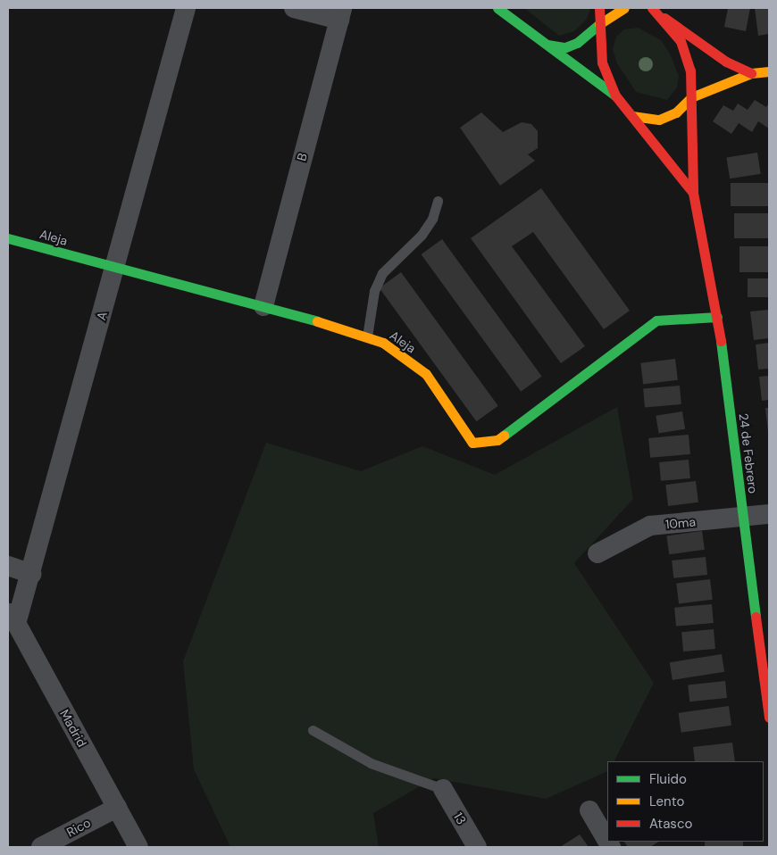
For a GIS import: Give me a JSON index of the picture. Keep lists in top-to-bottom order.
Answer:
{
  "streets": {
    "street": [
      "B",
      "Aleja",
      "A",
      "24 de Febrero",
      "10ma",
      "Madrid",
      "13",
      "Rico"
    ]
  },
  "crossings": [
    ["B", "Aleja"],
    ["Aleja", "A"],
    ["Aleja", "24 de Febrero"],
    ["A", "Madrid"],
    ["24 de Febrero", "10ma"],
    ["Madrid", "Rico"]
  ],
  "legend": ["Fluido", "Lento", "Atasco"]
}
